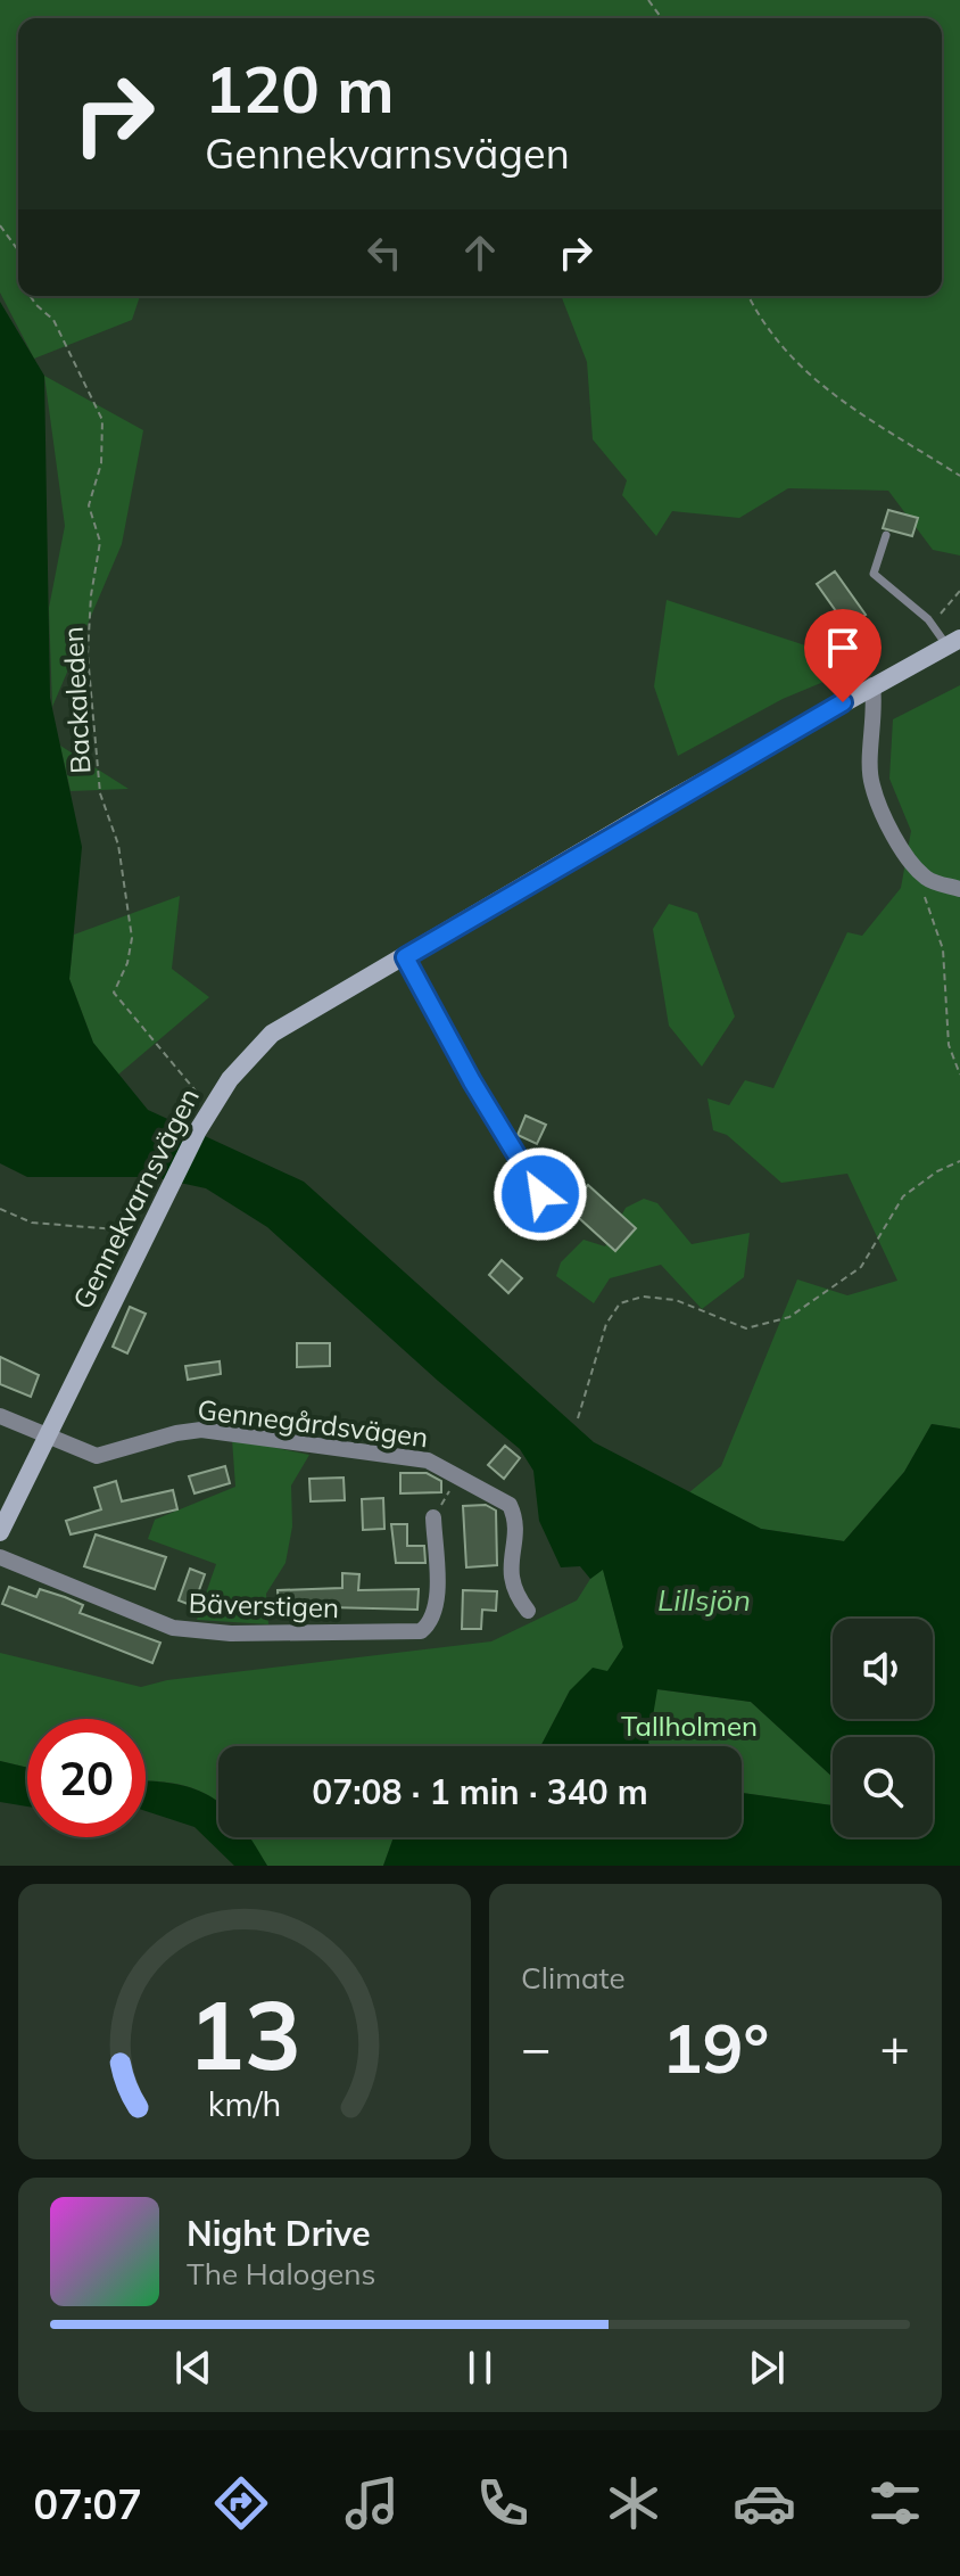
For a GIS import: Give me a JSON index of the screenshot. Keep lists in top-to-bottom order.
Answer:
{
  "streets": {
    "street": ["Gennekvarnsvägen", "Gennegårdsvägen", "Bäverstigen"],
    "path": ["Backaleden"]
  },
  "crossings": [
    ["Backaleden", "Gennekvarnsvägen"],
    ["Gennekvarnsvägen", "Gennegårdsvägen"]
  ],
  "water": ["Lillsjön"],
  "parks": ["Tallholmen"],
  "page": {
    "turn": ["120 m", "Gennekvarnsvägen"],
    "limit": "20",
    "trip": "07:08 · 1 min · 340 m",
    "tile": "Climate",
    "heat": ["−", "19°", "+"],
    "song": ["Night Drive", "The Halogens"],
    "tabs": "07:07",
    "gauge": ["13", "km/h"]
  }
}
